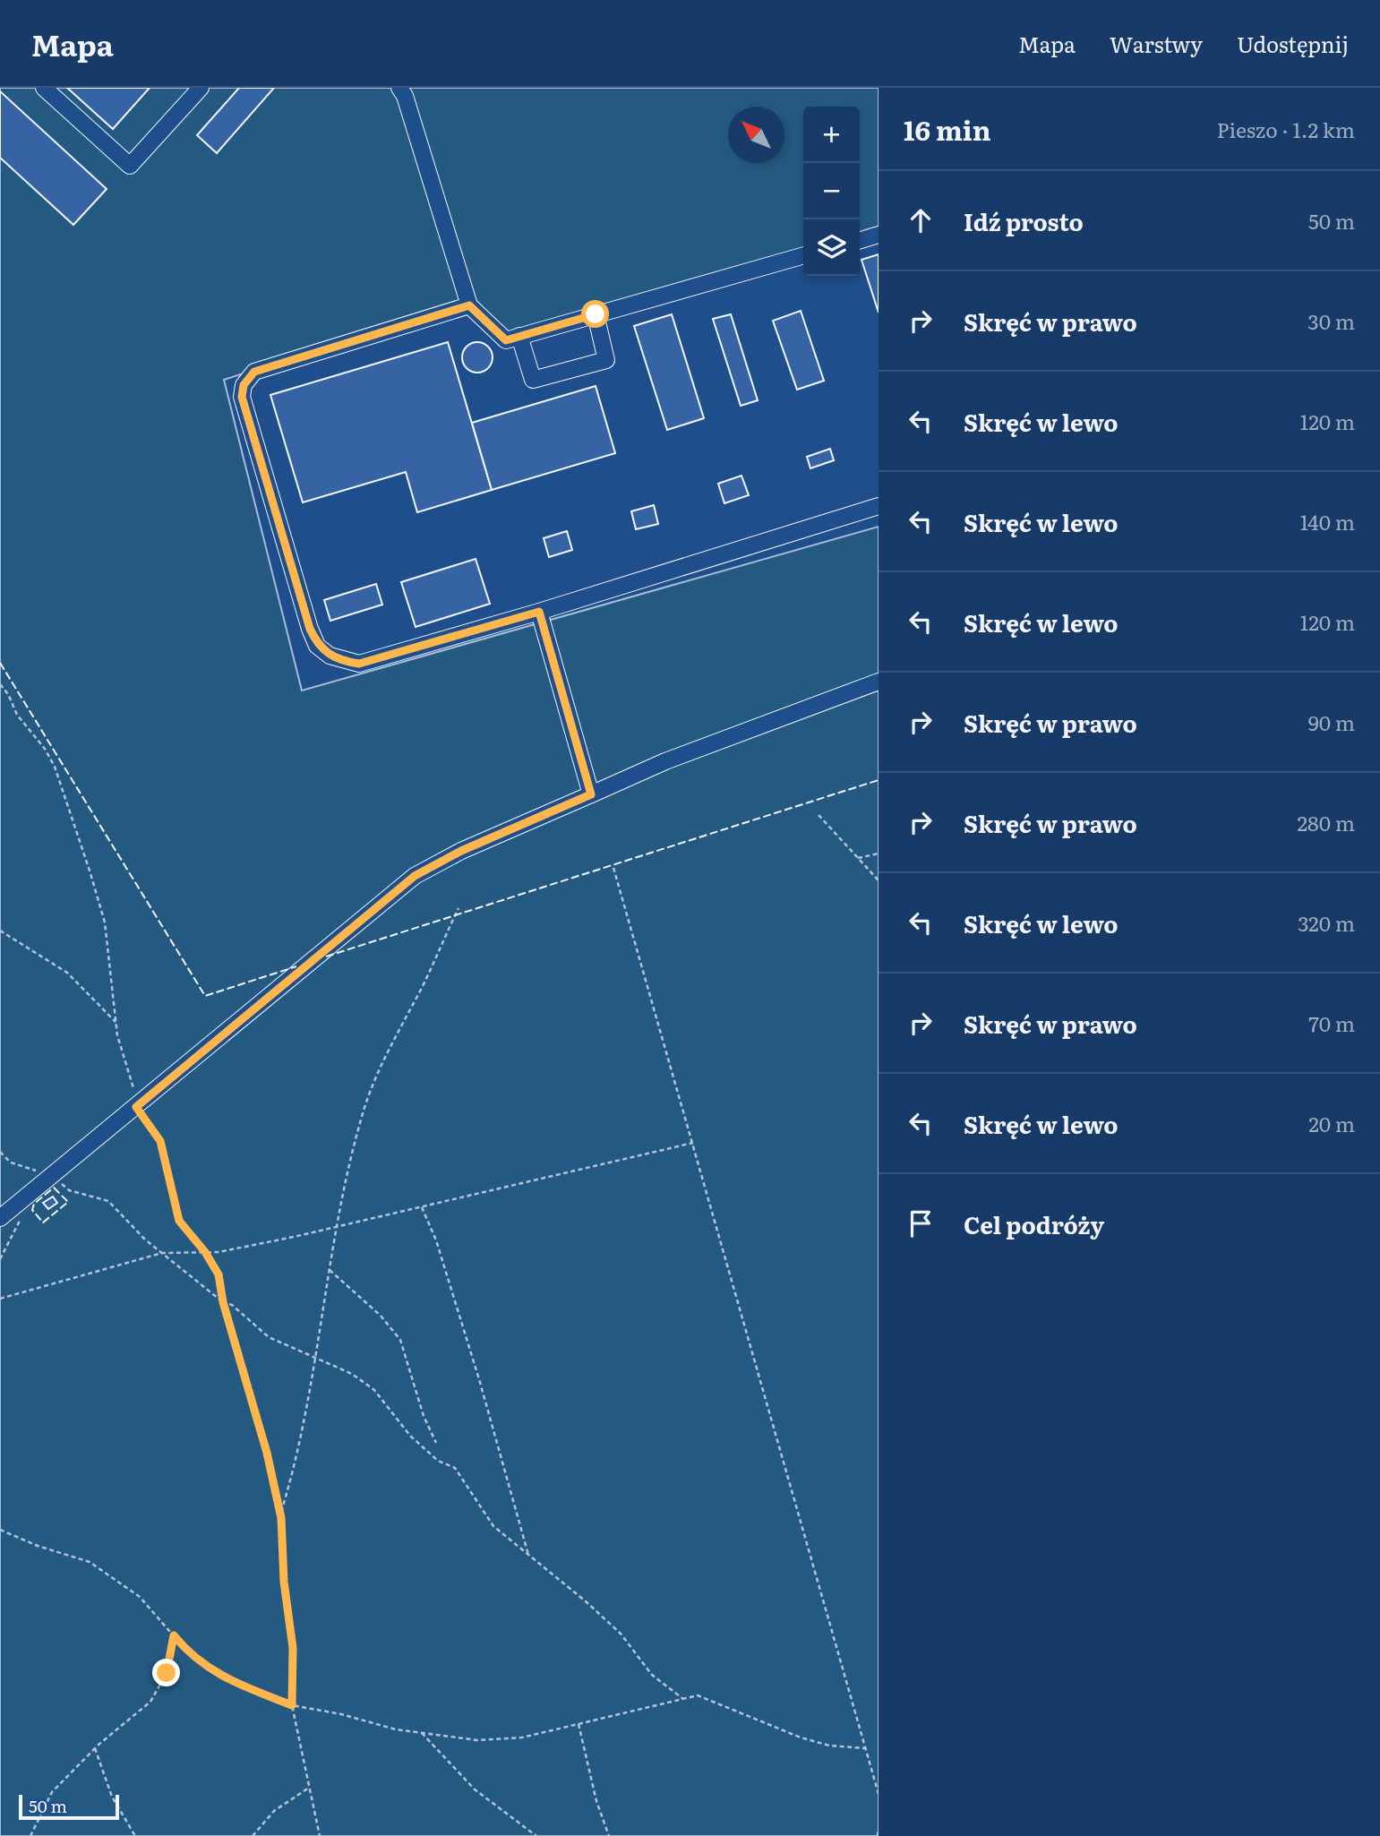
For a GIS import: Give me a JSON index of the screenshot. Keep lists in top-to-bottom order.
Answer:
{
  "scale_bar": "50 m",
  "north": "top left",
  "page": {
    "header": "Mapa",
    "nav": ["Mapa", "Warstwy", "Udostępnij"],
    "heading": ["16 min", "Pieszo · 1.2 km"],
    "map_buttons": ["+", "−"],
    "list": [
      ["Idź prosto", "50 m"],
      ["Skręć w prawo", "30 m"],
      ["Skręć w lewo", "120 m"],
      ["Skręć w lewo", "140 m"],
      ["Skręć w lewo", "120 m"],
      ["Skręć w prawo", "90 m"],
      ["Skręć w prawo", "280 m"],
      ["Skręć w lewo", "320 m"],
      ["Skręć w prawo", "70 m"],
      ["Skręć w lewo", "20 m"],
      "Cel podróży"
    ],
    "scale": "50 m"
  }
}
